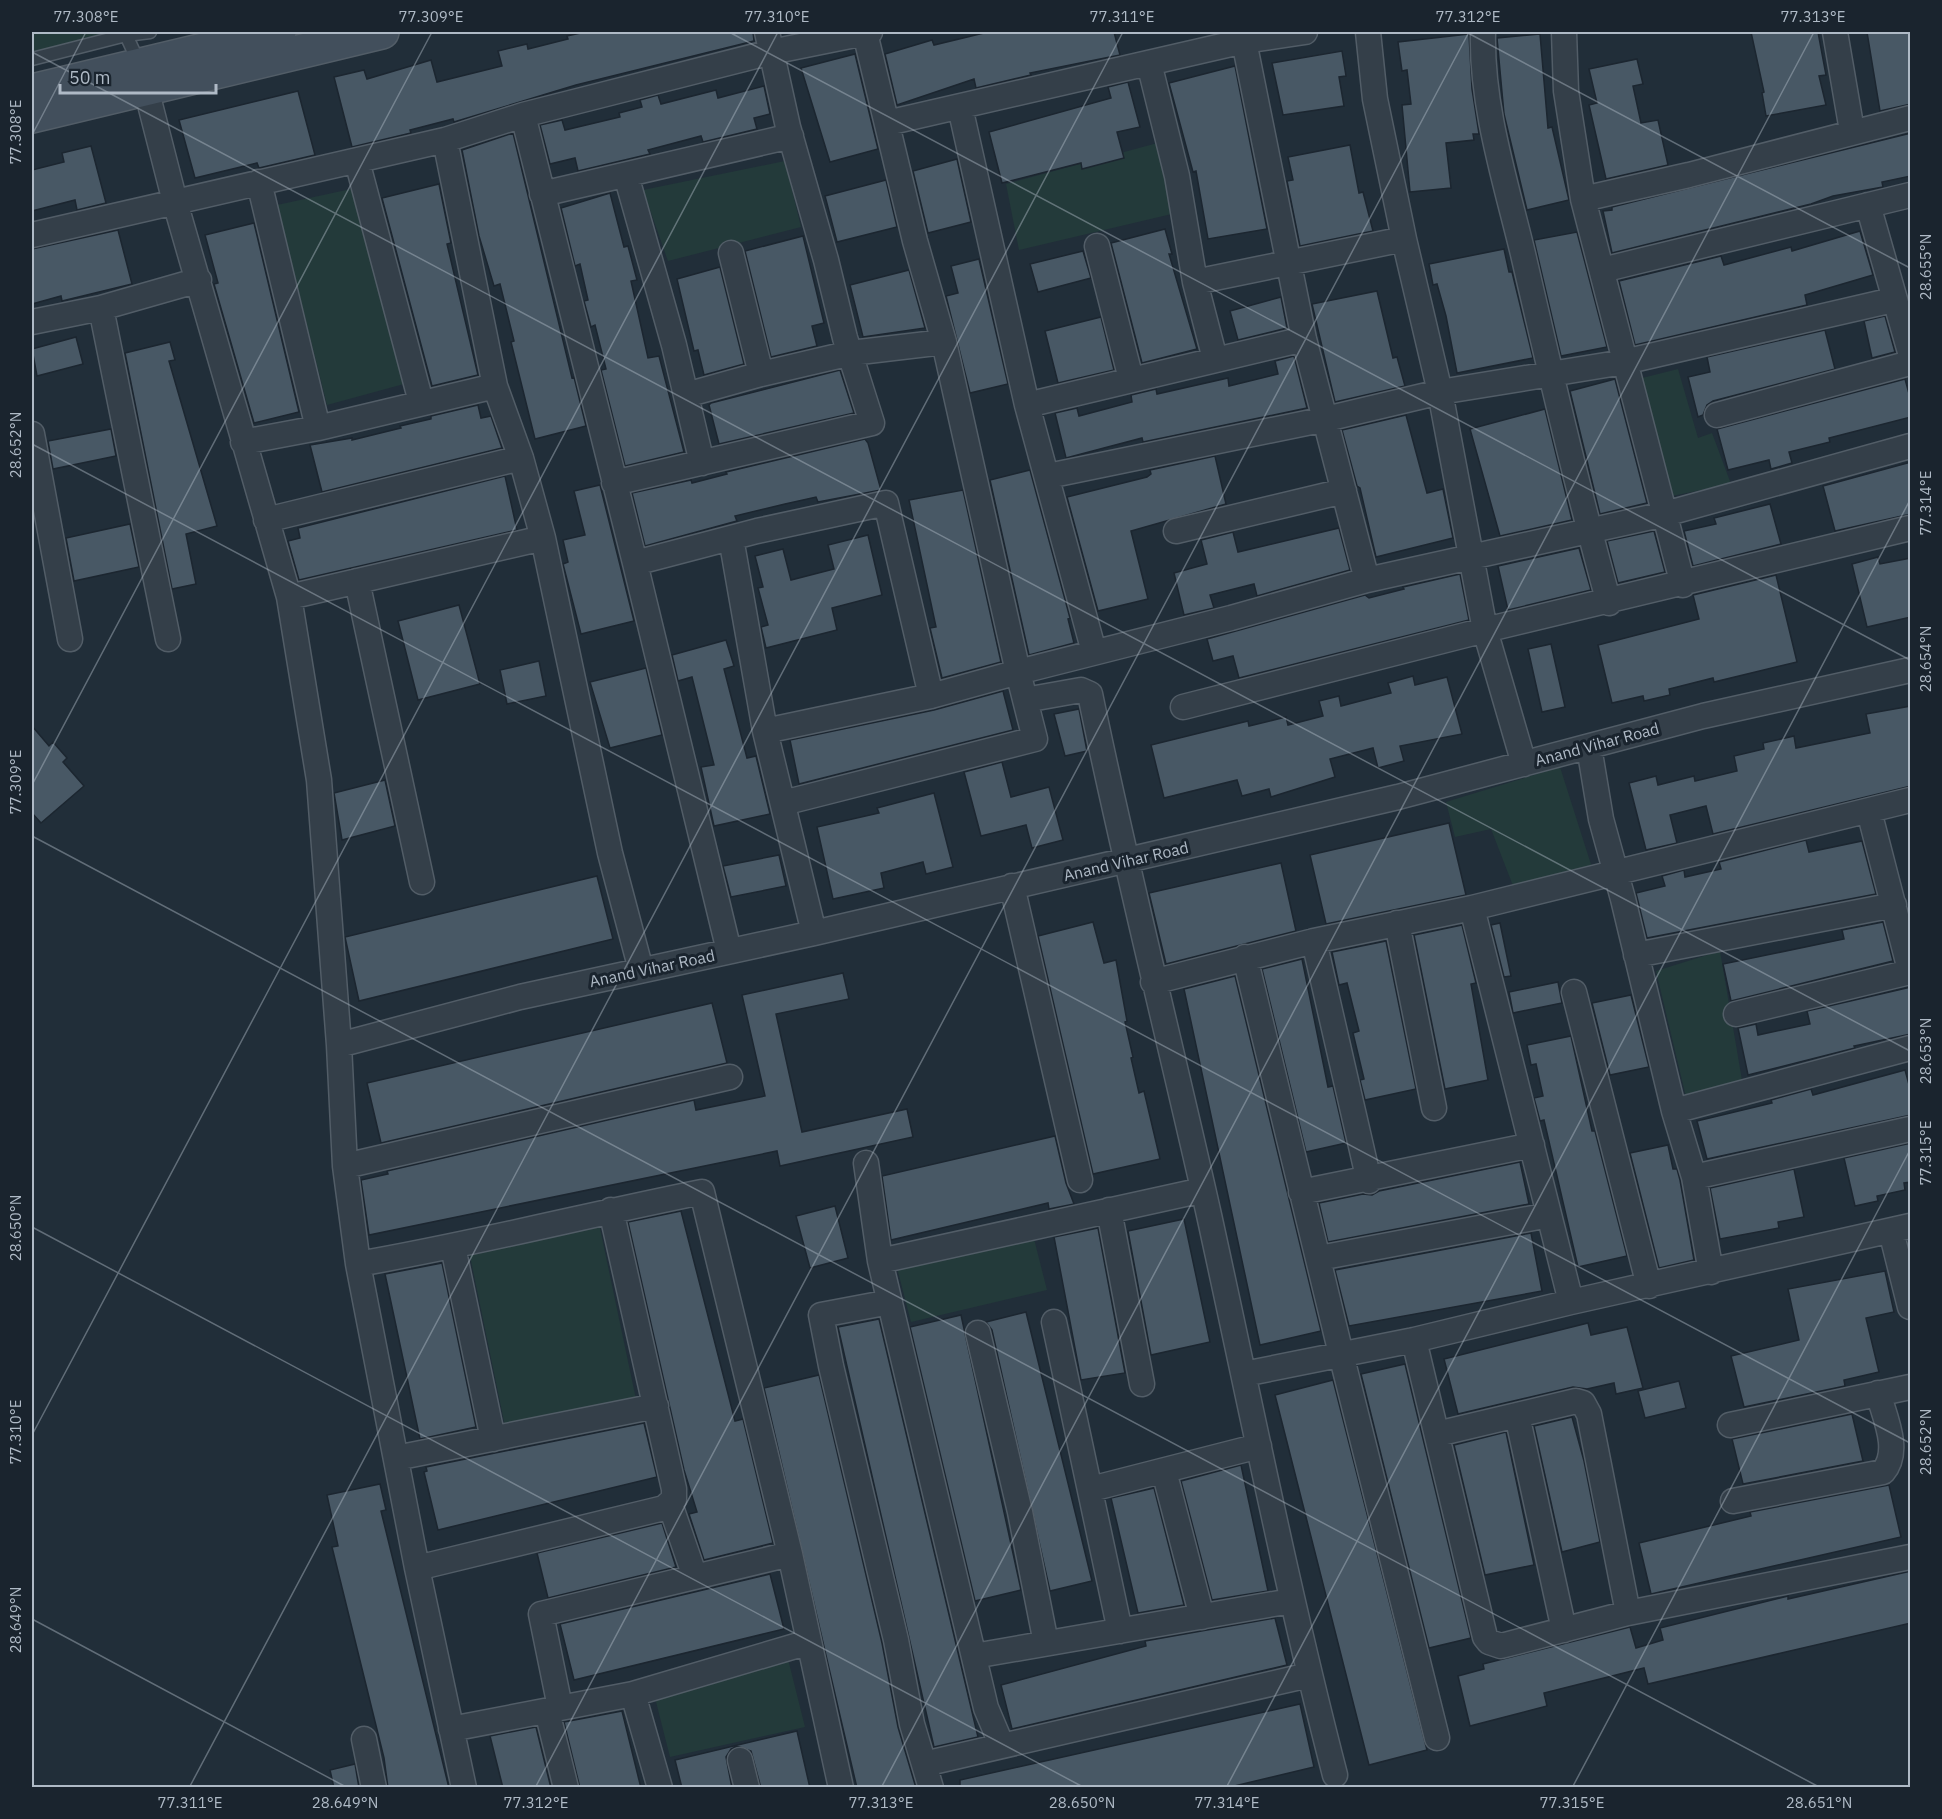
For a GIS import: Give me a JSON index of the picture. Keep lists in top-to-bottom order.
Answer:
{
  "streets": {
    "street": ["Anand Vihar Road"]
  },
  "scale_bar": "50 m",
  "coordinates": [
    "77.308°E",
    "77.309°E",
    "77.310°E",
    "77.311°E",
    "77.312°E",
    "77.313°E",
    "28.655°N",
    "28.652°N",
    "77.314°E",
    "28.654°N",
    "28.653°N",
    "77.315°E",
    "28.650°N",
    "28.649°N",
    "28.651°N"
  ]
}
